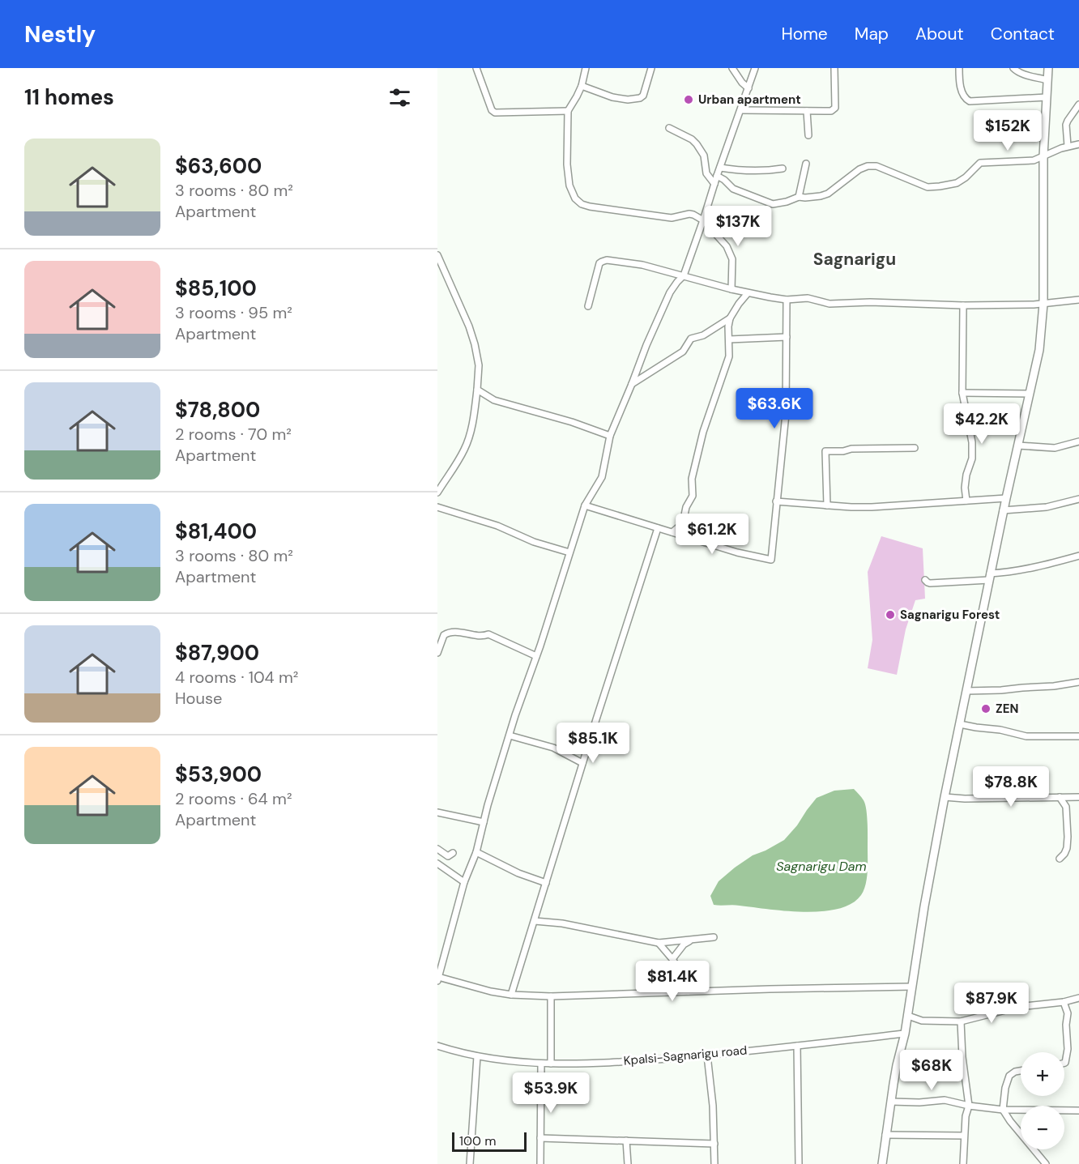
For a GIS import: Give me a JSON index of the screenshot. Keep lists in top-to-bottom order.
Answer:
{
  "streets": {
    "street": ["Kpalsi-Sagnarigu road"]
  },
  "districts": ["Sagnarigu"],
  "water": ["Sagnarigu Dam"],
  "places": ["Urban apartment", "Sagnarigu Forest", "ZEN"],
  "scale_bar": "100 m",
  "page": {
    "header": "Nestly",
    "nav": [
      "Home",
      "Map",
      "About",
      "Contact"
    ],
    "heading": "11 homes",
    "price": [
      "$152K",
      "$137K",
      "$63.6K",
      "$42.2K",
      "$61.2K",
      "$85.1K",
      "$78.8K",
      "$81.4K",
      "$87.9K",
      "$68K",
      "$53.9K"
    ],
    "list": [
      {
        "name": "$63,600",
        "note": "3 rooms · 80 m² · Apartment"
      },
      {
        "name": "$85,100",
        "note": "3 rooms · 95 m² · Apartment"
      },
      {
        "name": "$78,800",
        "note": "2 rooms · 70 m² · Apartment"
      },
      {
        "name": "$81,400",
        "note": "3 rooms · 80 m² · Apartment"
      },
      {
        "name": "$87,900",
        "note": "4 rooms · 104 m² · House"
      },
      {
        "name": "$53,900",
        "note": "2 rooms · 64 m² · Apartment"
      }
    ],
    "map_buttons": ["+", "−"],
    "scale": "100 m"
  }
}
